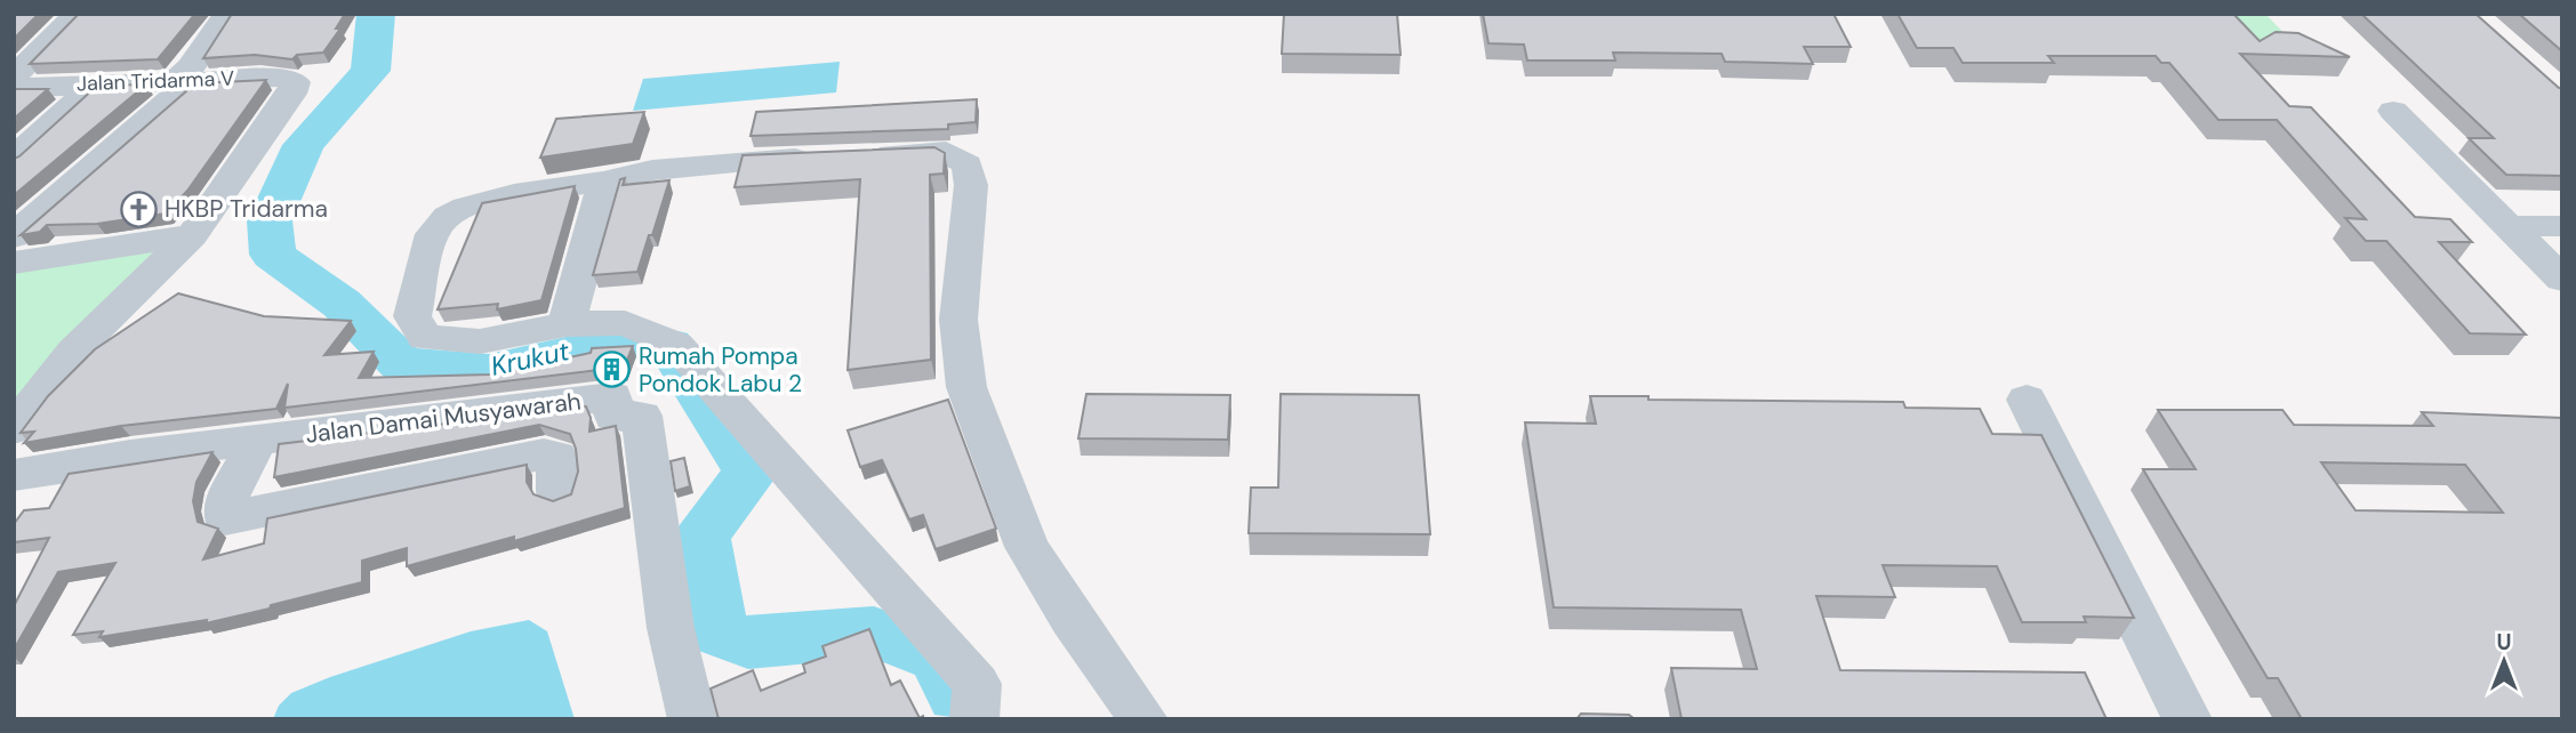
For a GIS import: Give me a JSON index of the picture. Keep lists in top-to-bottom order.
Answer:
{
  "streets": {
    "street": ["Jalan Tridarma V", "Jalan Damai Musyawarah"]
  },
  "water": ["Krukut"],
  "places": {
    "church": ["HKBP Tridarma"],
    "building": ["Rumah Pompa Pondok Labu 2"]
  },
  "north": "top"
}
